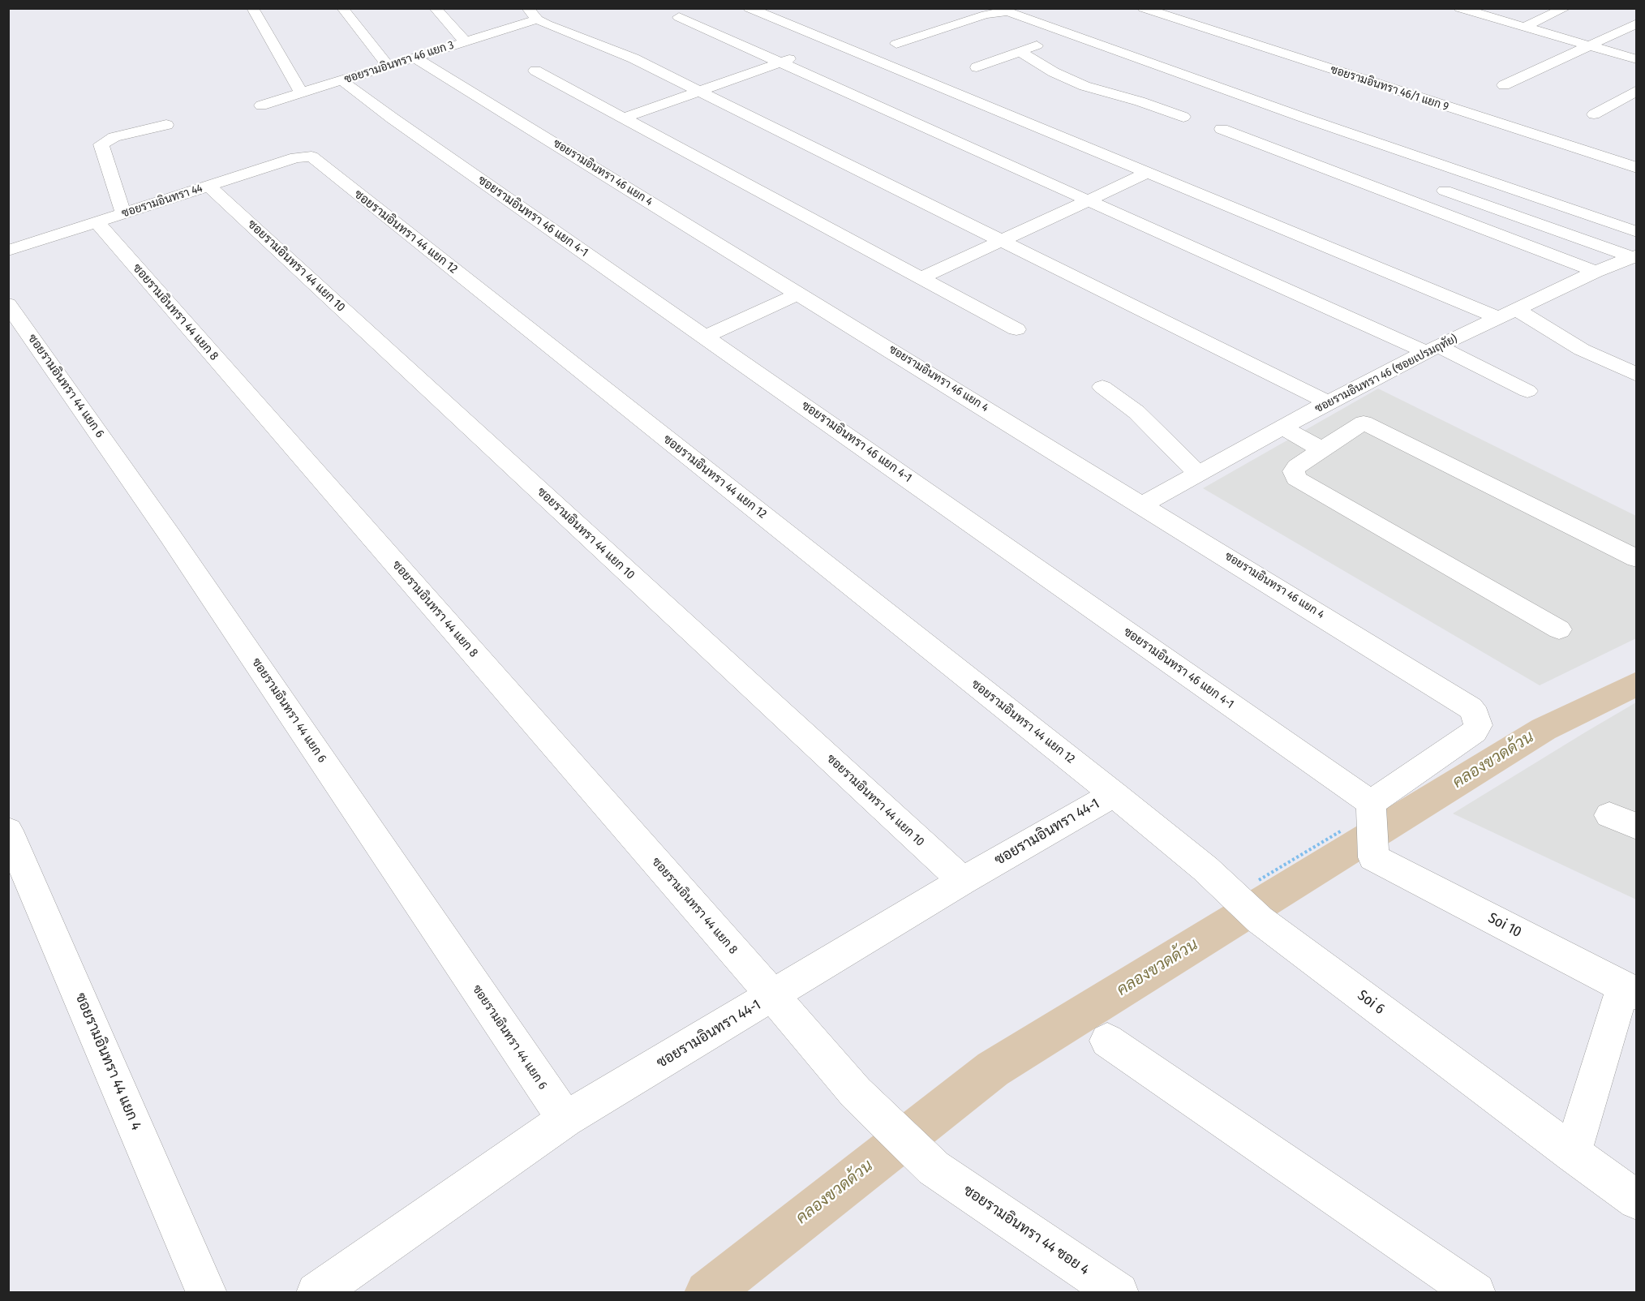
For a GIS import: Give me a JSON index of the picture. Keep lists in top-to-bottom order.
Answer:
{
  "streets": {
    "street": [
      "ซอยรามอินทรา 46 แยก 3",
      "ซอยรามอินทรา 46/1 แยก 9",
      "ซอยรามอินทรา 46 แยก 4",
      "ซอยรามอินทรา 44",
      "ซอยรามอินทรา 46 แยก 4-1",
      "ซอยรามอินทรา 44 แยก 12",
      "ซอยรามอินทรา 44 แยก 10",
      "ซอยรามอินทรา 44 แยก 8",
      "ซอยรามอินทรา 46 (ซอยเปรมฤทัย)",
      "ซอยรามอินทรา 44 แยก 6",
      "ซอยรามอินทรา 44-1",
      "Soi 10",
      "Soi 6",
      "ซอยรามอินทรา 44 แยก 4",
      "ซอยรามอินทรา 44 ซอย 4"
    ]
  },
  "crossings": [
    ["ซอยรามอินทรา 46 แยก 3", "ซอยรามอินทรา 46 แยก 4"],
    ["ซอยรามอินทรา 46 แยก 3", "ซอยรามอินทรา 46 แยก 4-1"],
    ["ซอยรามอินทรา 46 แยก 4", "ซอยรามอินทรา 46 แยก 4-1"],
    ["ซอยรามอินทรา 46 แยก 4", "ซอยรามอินทรา 46 (ซอยเปรมฤทัย)"],
    ["ซอยรามอินทรา 46 แยก 4", "Soi 10"],
    ["ซอยรามอินทรา 44", "ซอยรามอินทรา 44 แยก 12"],
    ["ซอยรามอินทรา 44", "ซอยรามอินทรา 44 แยก 10"],
    ["ซอยรามอินทรา 44", "ซอยรามอินทรา 44 แยก 8"],
    ["ซอยรามอินทรา 46 แยก 4-1", "Soi 10"],
    ["ซอยรามอินทรา 44 แยก 12", "ซอยรามอินทรา 44-1"],
    ["ซอยรามอินทรา 44 แยก 12", "Soi 6"],
    ["ซอยรามอินทรา 44 แยก 10", "ซอยรามอินทรา 44-1"],
    ["ซอยรามอินทรา 44 แยก 8", "ซอยรามอินทรา 44-1"],
    ["ซอยรามอินทรา 44 แยก 8", "ซอยรามอินทรา 44 ซอย 4"],
    ["ซอยรามอินทรา 44 แยก 6", "ซอยรามอินทรา 44-1"],
    ["ซอยรามอินทรา 44-1", "Soi 6"]
  ],
  "water": ["คลองขวดด้วน"]
}
